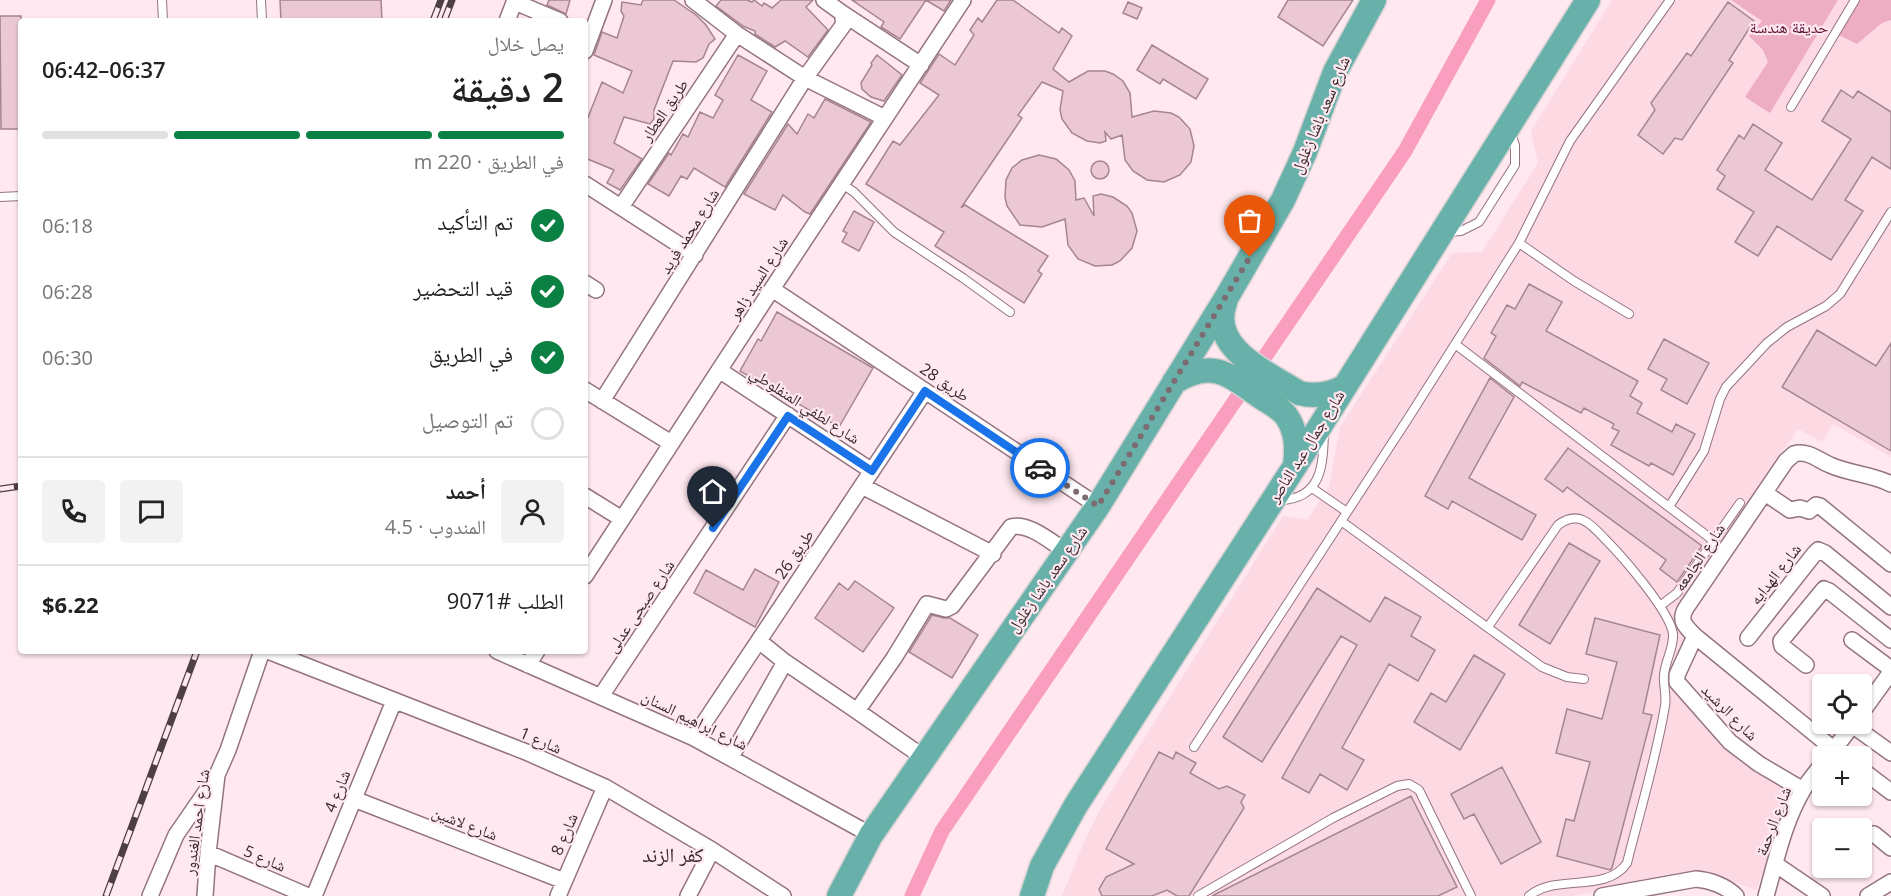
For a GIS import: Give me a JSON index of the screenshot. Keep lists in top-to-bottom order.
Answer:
{
  "streets": {
    "highway": ["شارع سعد باشا زغلول", "شارع جمال عبد الناصر"],
    "street": [
      "طريق العطار",
      "شارع محمد فريد",
      "شارع السيد زاهر",
      "طريق 28",
      "شارع لطفي المنفلوطي",
      "طريق 26",
      "شارع الجامعه",
      "شارع الهدايه",
      "شارع صبحى عدلى",
      "شارع الرشيد",
      "شارع ابراهيم السنان",
      "شارع 1",
      "شارع 4",
      "شارع الرحمة",
      "شارع احمد الغندور",
      "شارع لاشين",
      "شارع 8",
      "شارع 5"
    ]
  },
  "crossings": [
    ["شارع سعد باشا زغلول", "طريق 28"],
    ["شارع سعد باشا زغلول", "شارع ابراهيم السنان"],
    ["شارع السيد زاهر", "طريق 28"],
    ["شارع السيد زاهر", "شارع لطفي المنفلوطي"],
    ["طريق 28", "طريق 26"],
    ["شارع لطفي المنفلوطي", "طريق 26"],
    ["شارع لطفي المنفلوطي", "شارع صبحى عدلى"],
    ["طريق 26", "شارع ابراهيم السنان"],
    ["شارع الجامعه", "شارع الرشيد"],
    ["شارع صبحى عدلى", "شارع ابراهيم السنان"],
    ["شارع الرشيد", "شارع الرحمة"],
    ["شارع 1", "شارع 4"],
    ["شارع 1", "شارع 8"],
    ["شارع 4", "شارع لاشين"],
    ["شارع احمد الغندور", "شارع 5"],
    ["شارع لاشين", "شارع 8"]
  ],
  "districts": ["كفر الزند"],
  "parks": ["حديقة هندسة"],
  "page": {
    "heading": ["2 دقيقة", "يصل خلال", "06:37–06:42"],
    "panel": [
      "أحمد",
      "المندوب · 4.5",
      "الطلب #9071",
      "$6.22"
    ],
    "bar": "في الطريق · 220 m",
    "list": [
      ["تم التأكيد", "06:18"],
      ["قيد التحضير", "06:28"],
      ["في الطريق", "06:30"],
      "تم التوصيل"
    ],
    "map_buttons": ["+", "−"]
  }
}
